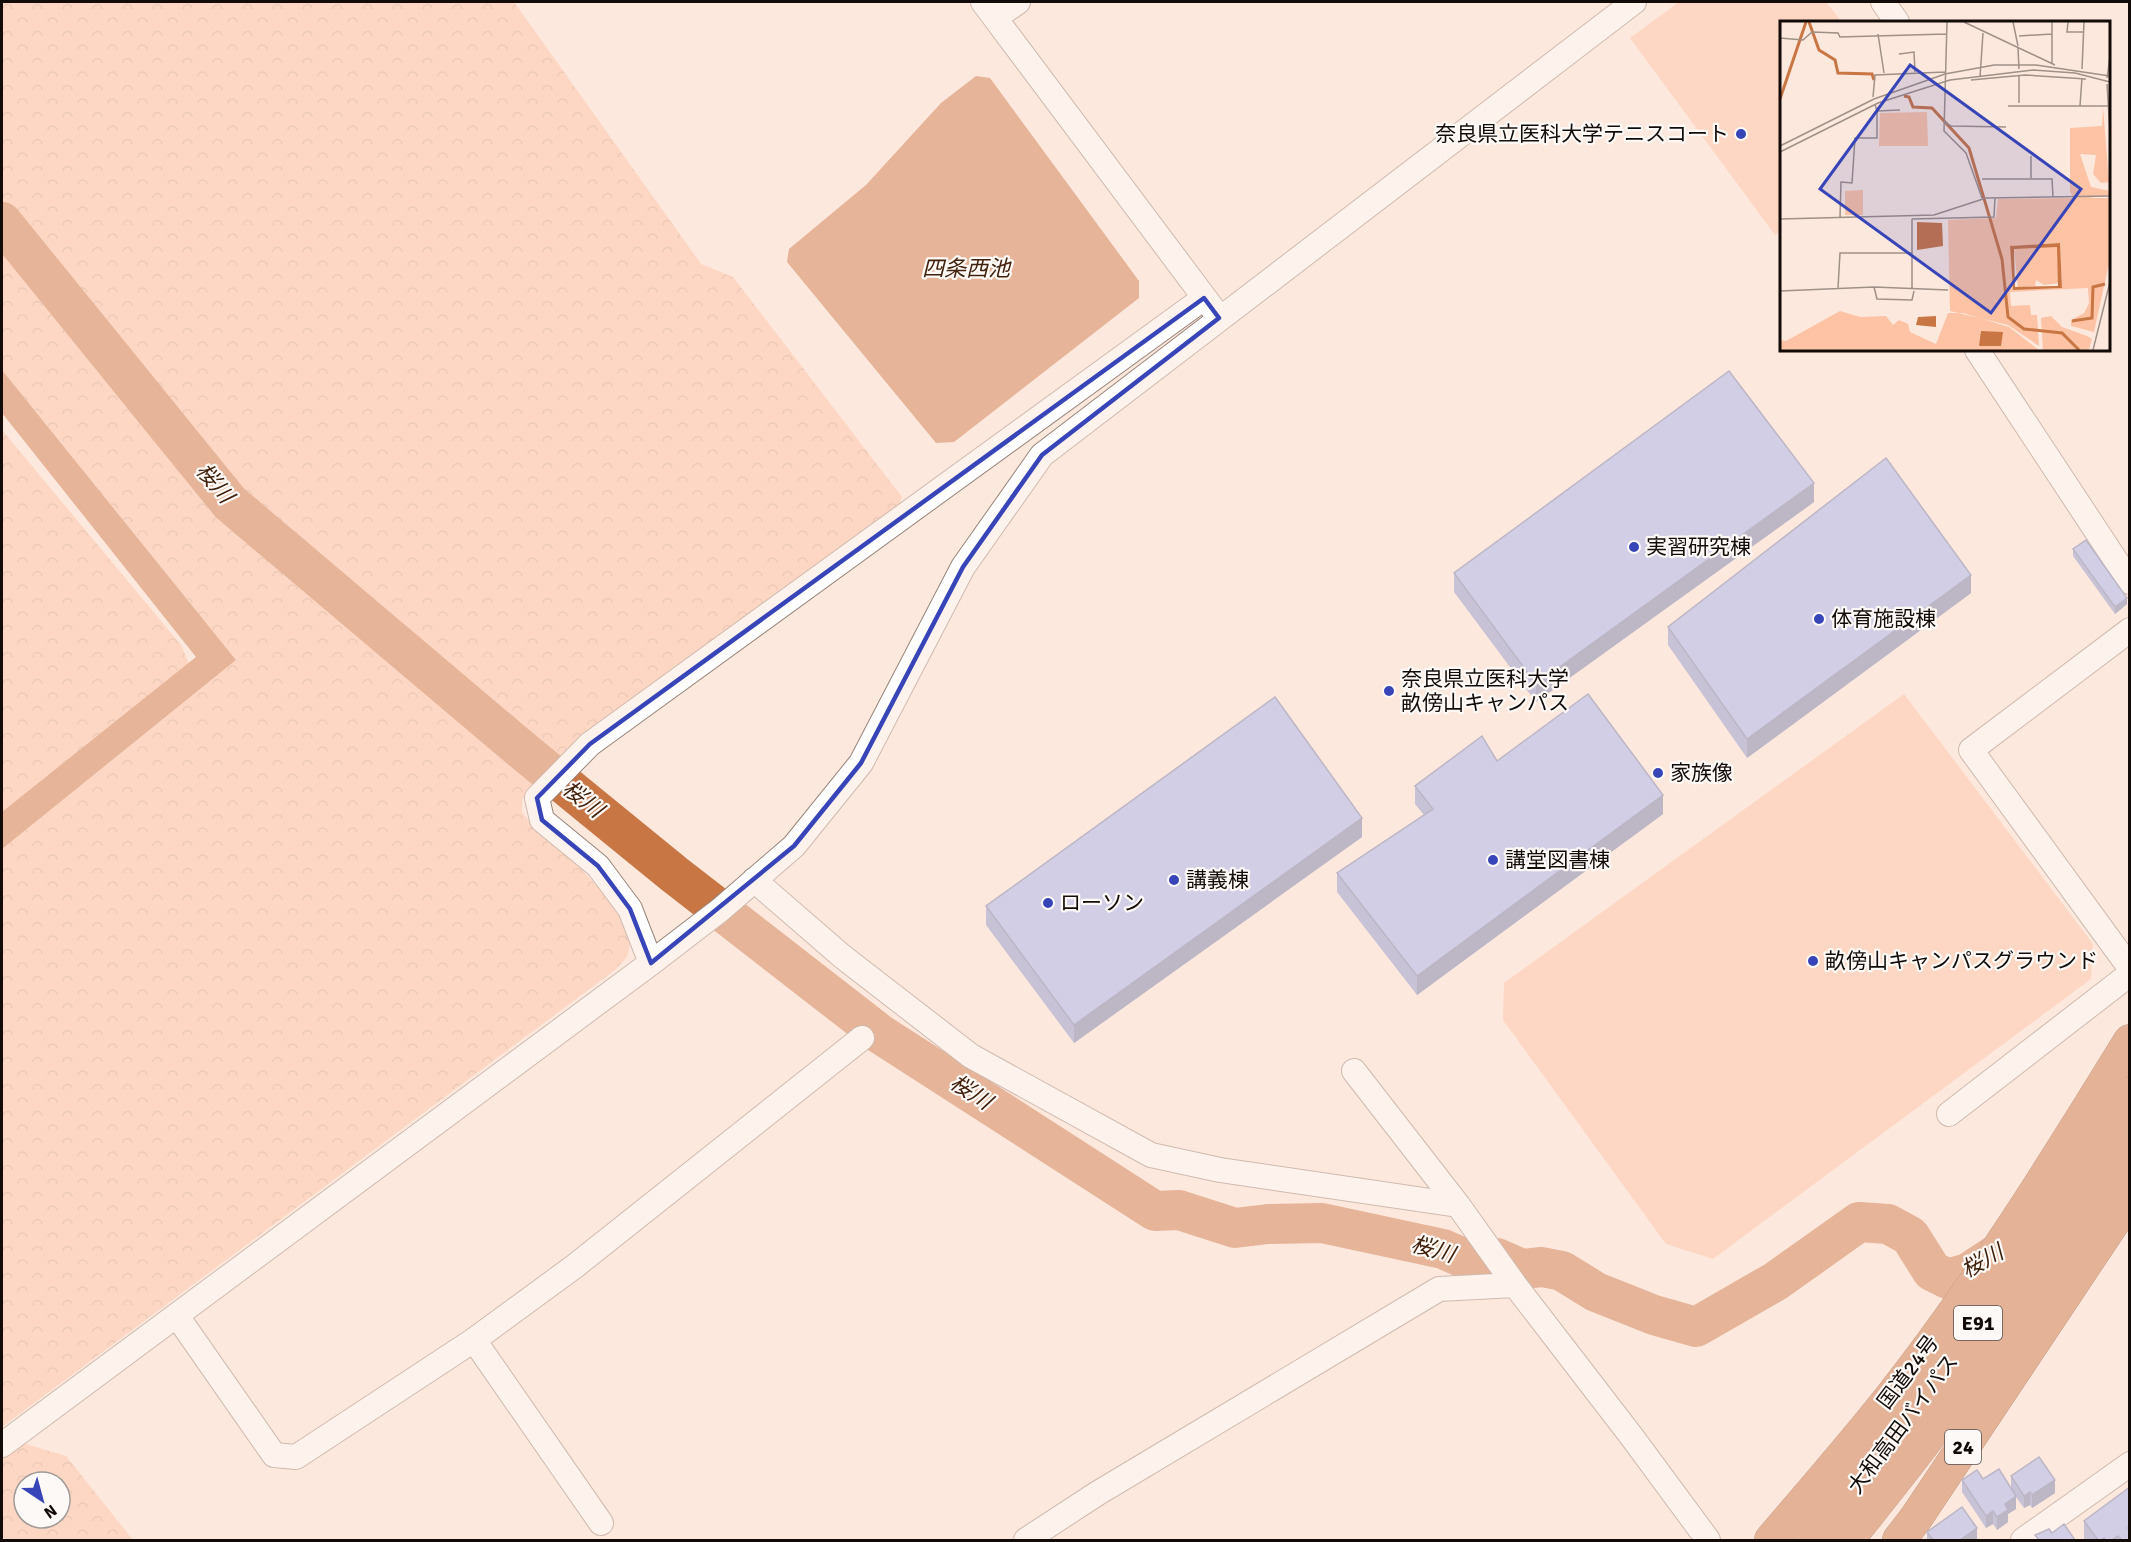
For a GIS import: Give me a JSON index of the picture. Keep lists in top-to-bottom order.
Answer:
{
  "streets": {
    "highway": [
      "E91",
      "国道24号",
      "大和高田バイパス",
      "24"
    ]
  },
  "water": ["四条西池", "桜川"],
  "places": [
    "奈良県立医科大学テニスコート",
    "実習研究棟",
    "体育施設棟",
    "奈良県立医科大学 畝傍山キャンパス",
    "家族像",
    "講堂図書棟",
    "講義棟",
    "ローソン",
    "畝傍山キャンパスグラウンド"
  ],
  "north": "bottom right"
}
